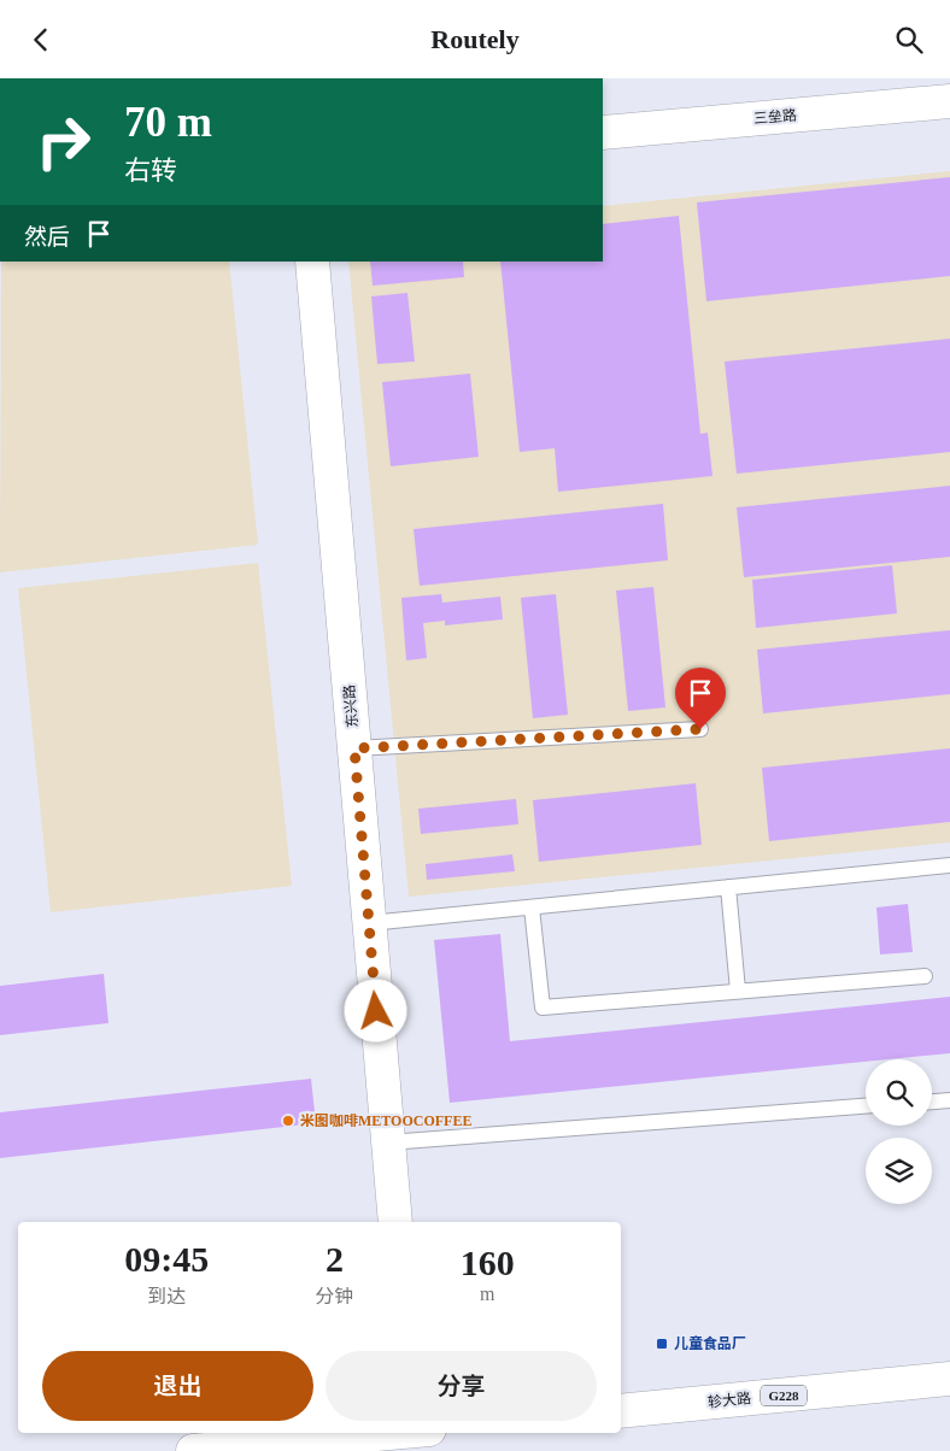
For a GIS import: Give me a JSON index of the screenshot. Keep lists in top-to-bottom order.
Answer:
{
  "streets": {
    "main road": [
      "三垒路",
      "东兴路",
      "G228",
      "轸大路"
    ]
  },
  "places": {
    "other": ["米图咖啡METOOCOFFEE"],
    "transit": ["儿童食品厂"]
  },
  "page": {
    "header": "Routely",
    "turn": ["70 m", "右转"],
    "then": "然后",
    "eta": [
      "09:45",
      "到达",
      "2",
      "分钟",
      "160",
      "m"
    ],
    "buttons": ["退出", "分享"]
  }
}
